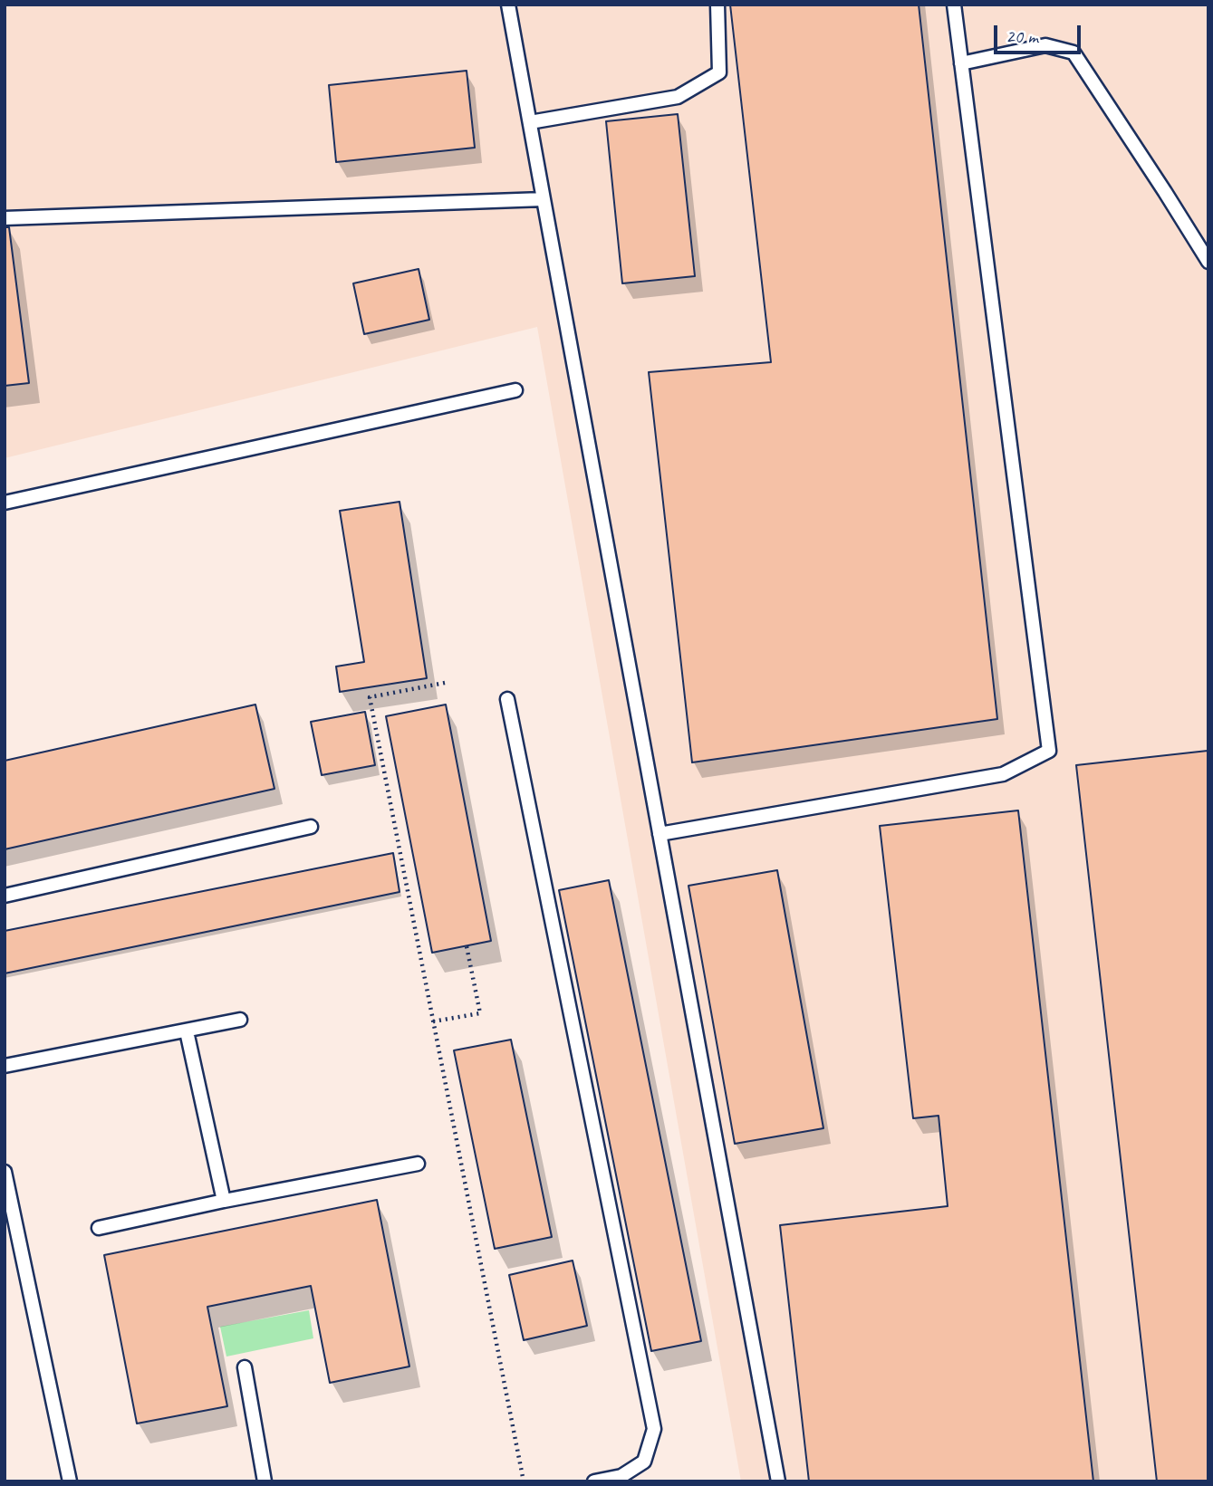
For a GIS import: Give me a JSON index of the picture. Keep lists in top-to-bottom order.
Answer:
{
  "scale_bar": "20 m"
}
